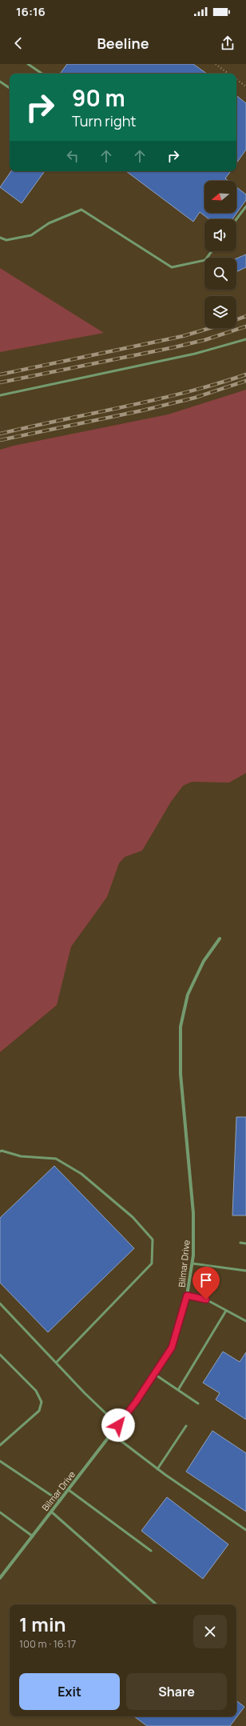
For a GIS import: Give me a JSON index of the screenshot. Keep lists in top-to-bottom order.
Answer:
{
  "streets": {
    "street": ["Bilmar Drive"]
  },
  "north": "left",
  "page": {
    "status": "16:16",
    "header": "Beeline",
    "turn": ["90 m", "Turn right"],
    "heading": ["1 min", "100 m · 16:17"],
    "buttons": ["Exit", "Share"]
  }
}
